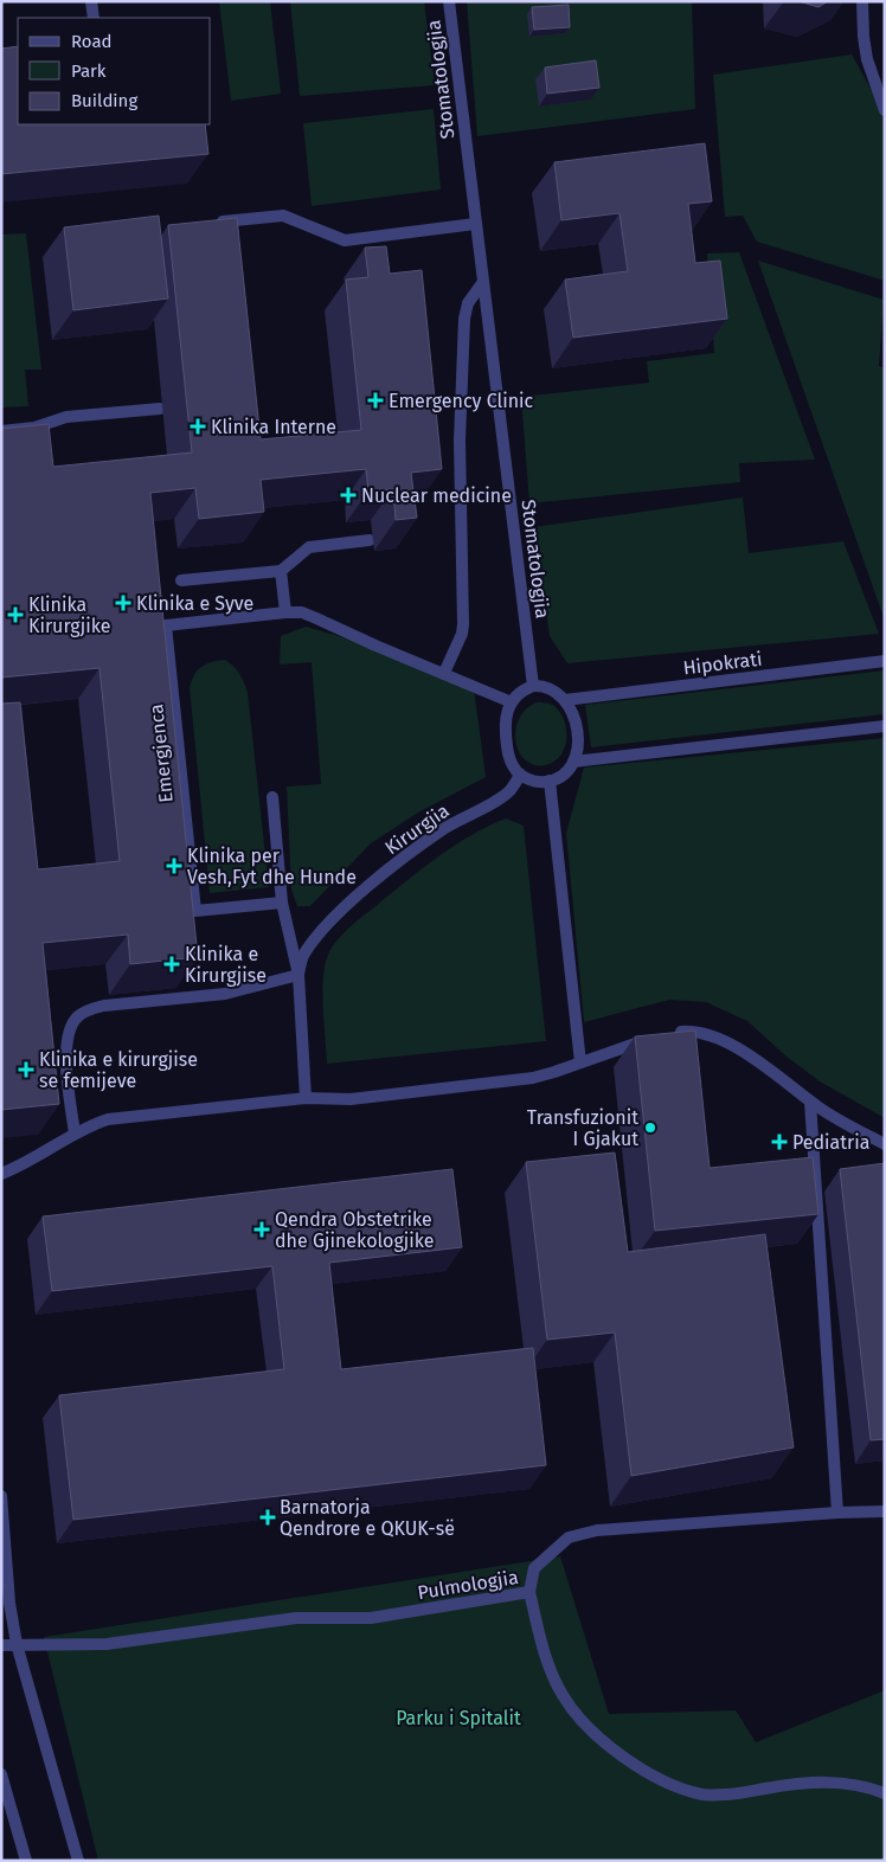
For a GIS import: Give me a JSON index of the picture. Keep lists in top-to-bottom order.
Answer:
{
  "streets": {
    "street": [
      "Stomatologjia",
      "Hipokrati",
      "Emergjenca",
      "Kirurgjia",
      "Pulmologjia"
    ]
  },
  "crossings": [
    ["Stomatologjia", "Hipokrati"],
    ["Stomatologjia", "Emergjenca"],
    ["Stomatologjia", "Kirurgjia"],
    ["Hipokrati", "Emergjenca"],
    ["Hipokrati", "Kirurgjia"],
    ["Emergjenca", "Kirurgjia"]
  ],
  "parks": ["Parku i Spitalit"],
  "places": {
    "health": [
      "Emergency Clinic",
      "Klinika Interne",
      "Nuclear medicine",
      "Klinika e Syve",
      "Klinika Kirurgjike",
      "Klinika per Vesh,Fyt dhe Hunde",
      "Klinika e Kirurgjise",
      "Klinika e kirurgjise se femijeve",
      "Pediatria",
      "Qendra Obstetrike dhe Gjinekologjike",
      "Barnatorja Qendrore e QKUK-së"
    ],
    "other": ["Transfuzionit I Gjakut"]
  },
  "legend": ["Road", "Park", "Building"]
}
